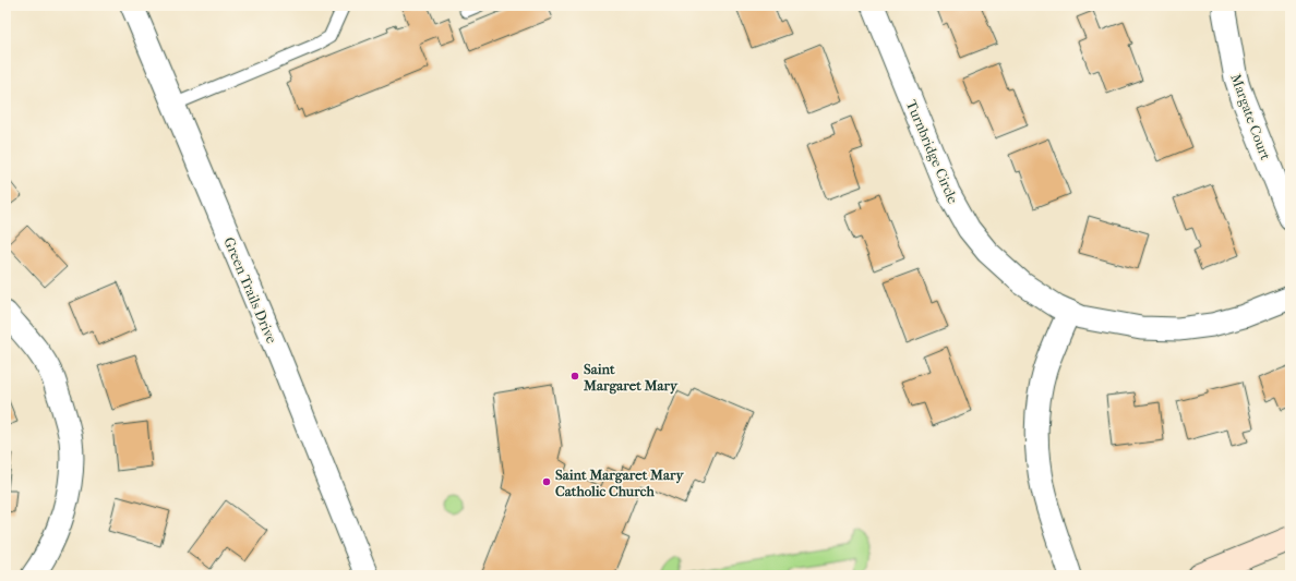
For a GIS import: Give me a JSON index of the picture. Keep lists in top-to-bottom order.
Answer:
{
  "streets": {
    "street": ["Margate Court", "Turnbridge Circle", "Green Trails Drive"]
  },
  "places": ["Saint Margaret Mary", "Saint Margaret Mary Catholic Church"]
}
